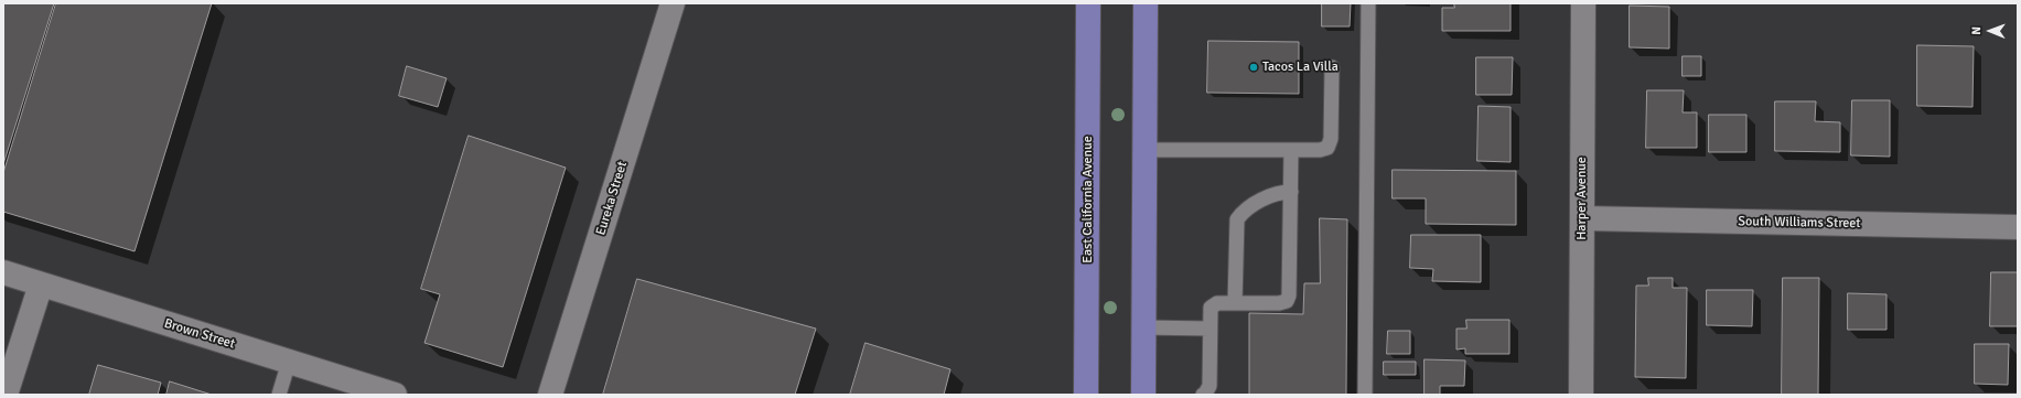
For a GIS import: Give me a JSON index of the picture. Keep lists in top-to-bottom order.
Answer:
{
  "streets": {
    "main road": ["East California Avenue"],
    "street": [
      "Eureka Street",
      "Harper Avenue",
      "South Williams Street",
      "Brown Street"
    ]
  },
  "crossings": [
    ["Harper Avenue", "South Williams Street"]
  ],
  "places": ["Tacos La Villa"],
  "north": "left"
}
